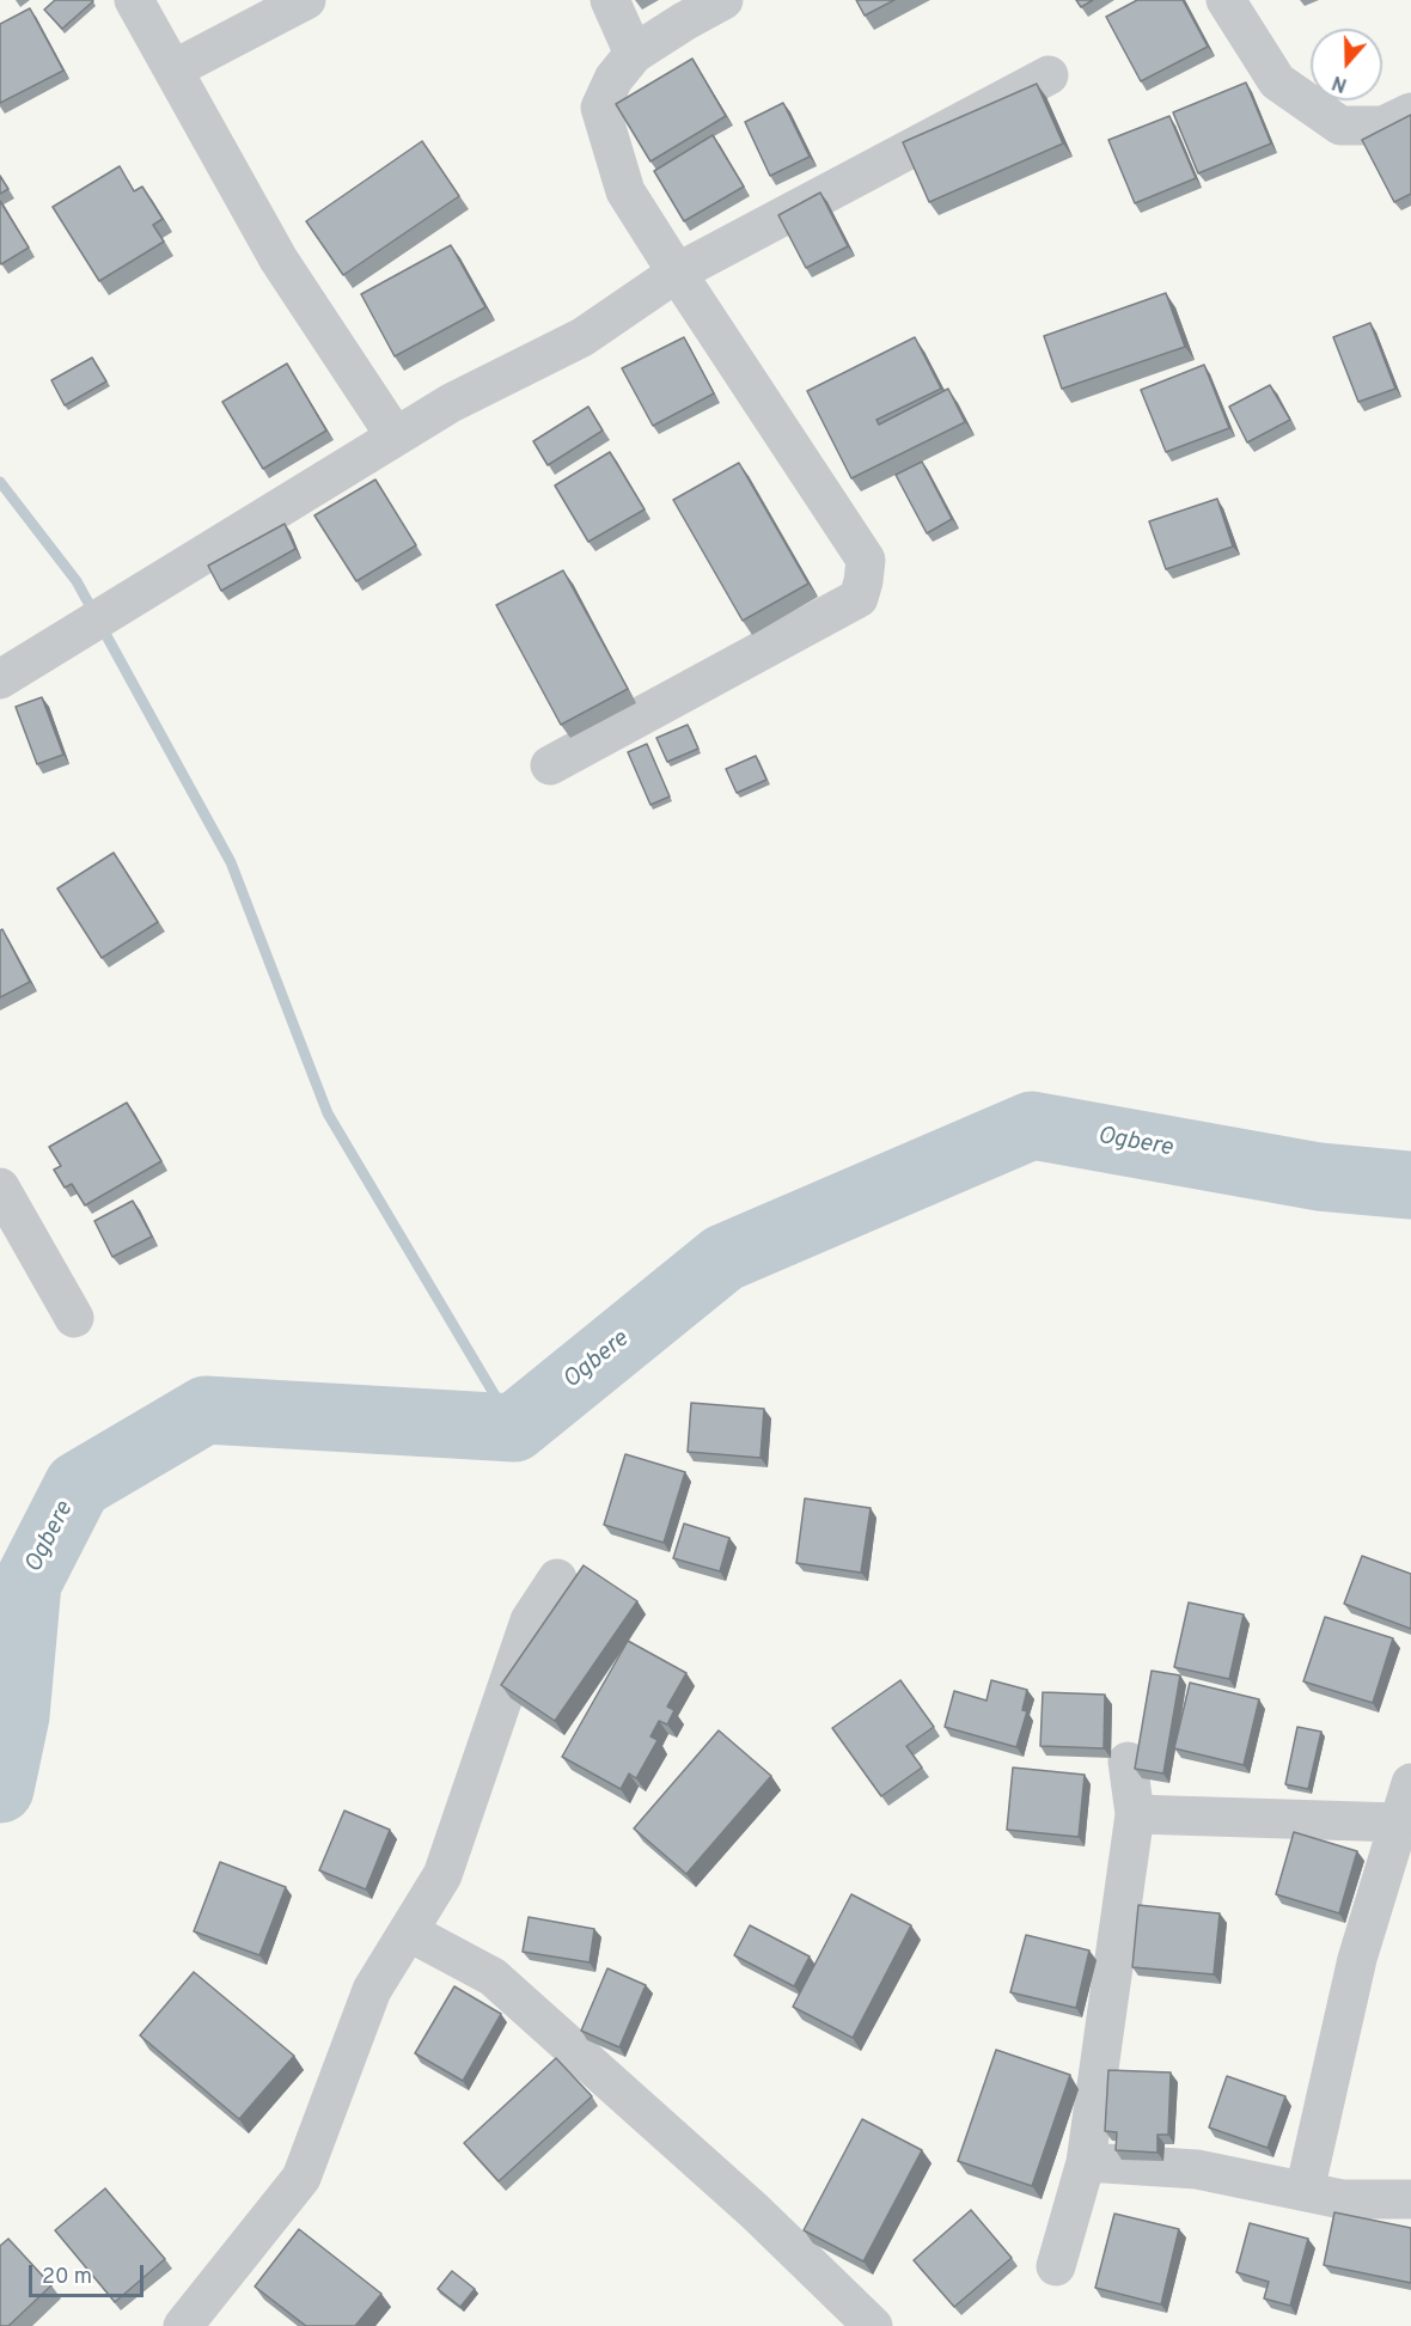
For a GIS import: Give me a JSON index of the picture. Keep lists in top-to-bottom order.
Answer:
{
  "water": ["Ogbere"],
  "scale_bar": "20 m",
  "north": "bottom"
}
